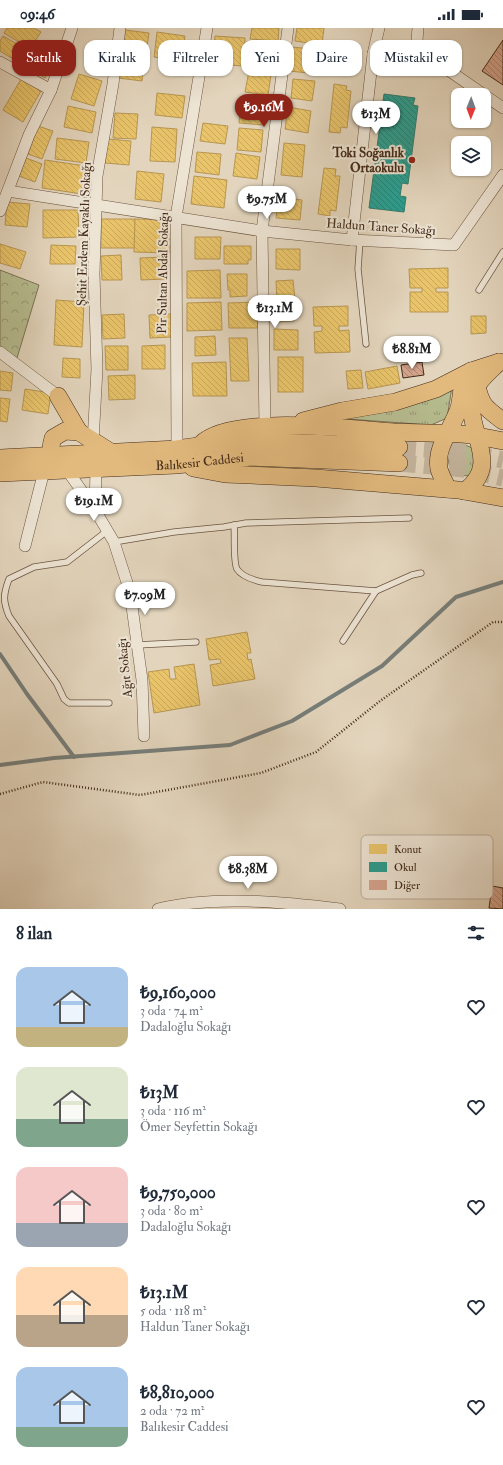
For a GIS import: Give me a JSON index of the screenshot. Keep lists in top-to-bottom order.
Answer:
{
  "streets": {
    "main road": ["Balıkesir Caddesi"],
    "street": [
      "Haldun Taner Sokağı",
      "Şehit Erdem Kayaklı Sokağı",
      "Pir Sultan Abdal Sokağı",
      "Ağıt Sokağı"
    ]
  },
  "crossings": [
    ["Haldun Taner Sokağı", "Şehit Erdem Kayaklı Sokağı"],
    ["Haldun Taner Sokağı", "Pir Sultan Abdal Sokağı"],
    ["Pir Sultan Abdal Sokağı", "Balıkesir Caddesi"],
    ["Balıkesir Caddesi", "Ağıt Sokağı"]
  ],
  "places": ["Toki Soğanlık Ortaokulu"],
  "legend": ["Konut", "Okul", "Diğer"],
  "north": "bottom",
  "page": {
    "status": "09:46",
    "chip": [
      "Satılık",
      "Kiralık",
      "Filtreler",
      "Yeni",
      "Daire",
      "Müstakil ev"
    ],
    "price": [
      "₺9.16M",
      "₺13M",
      "₺9.75M",
      "₺13.1M",
      "₺8.81M",
      "₺19.1M",
      "₺7.09M",
      "₺8.38M"
    ],
    "heading": "8 ilan",
    "list": [
      {
        "name": "₺9,160,000",
        "note": "3 oda · 74 m² · Dadaloğlu Sokağı"
      },
      {
        "name": "₺13M",
        "note": "3 oda · 116 m² · Ömer Seyfettin Sokağı"
      },
      {
        "name": "₺9,750,000",
        "note": "3 oda · 80 m² · Dadaloğlu Sokağı"
      },
      {
        "name": "₺13.1M",
        "note": "5 oda · 118 m² · Haldun Taner Sokağı"
      },
      {
        "name": "₺8,810,000",
        "note": "2 oda · 72 m² · Balıkesir Caddesi"
      }
    ]
  }
}
